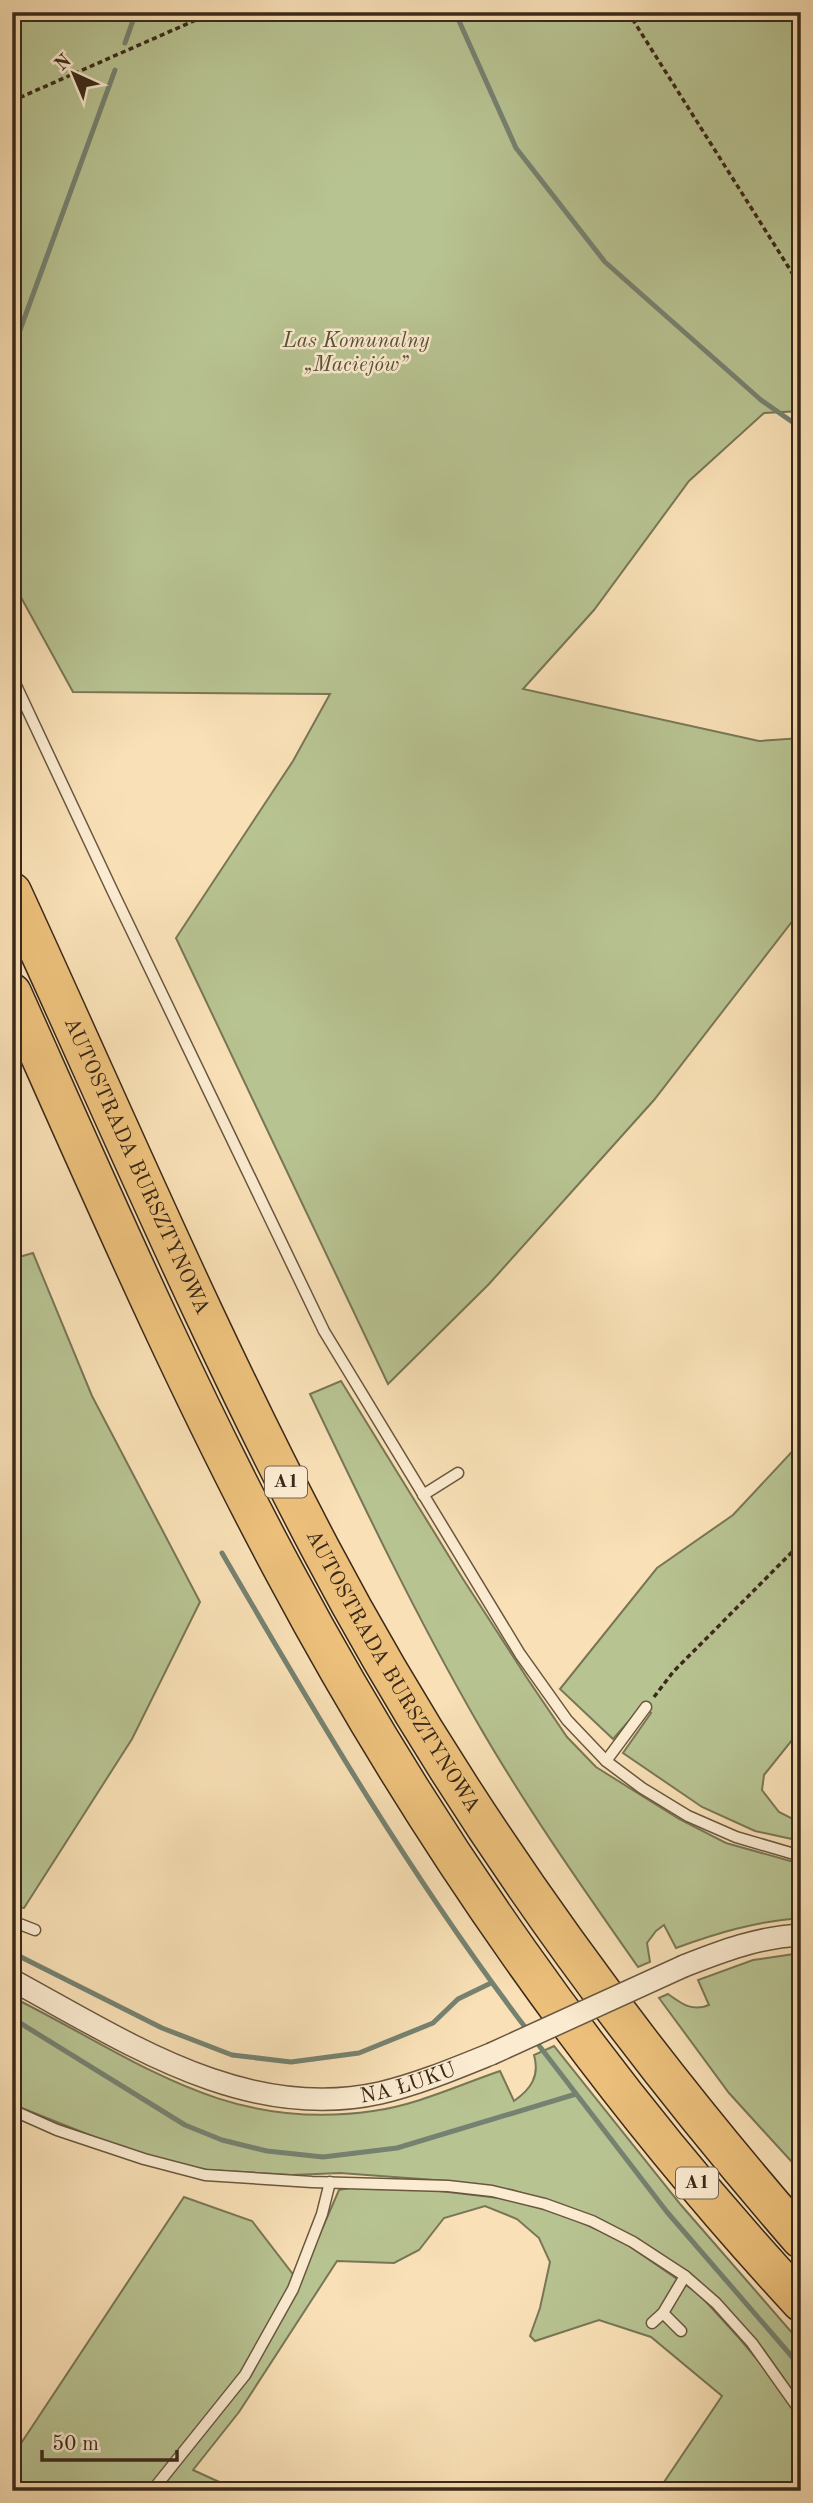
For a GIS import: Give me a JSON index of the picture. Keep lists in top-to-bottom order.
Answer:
{
  "streets": {
    "highway": ["AUTOSTRADA BURSZTYNOWA", "A1"],
    "street": ["NA ŁUKU"]
  },
  "parks": ["Las Komunalny „Maciejów”"],
  "scale_bar": "50 m",
  "north": "top left"
}
